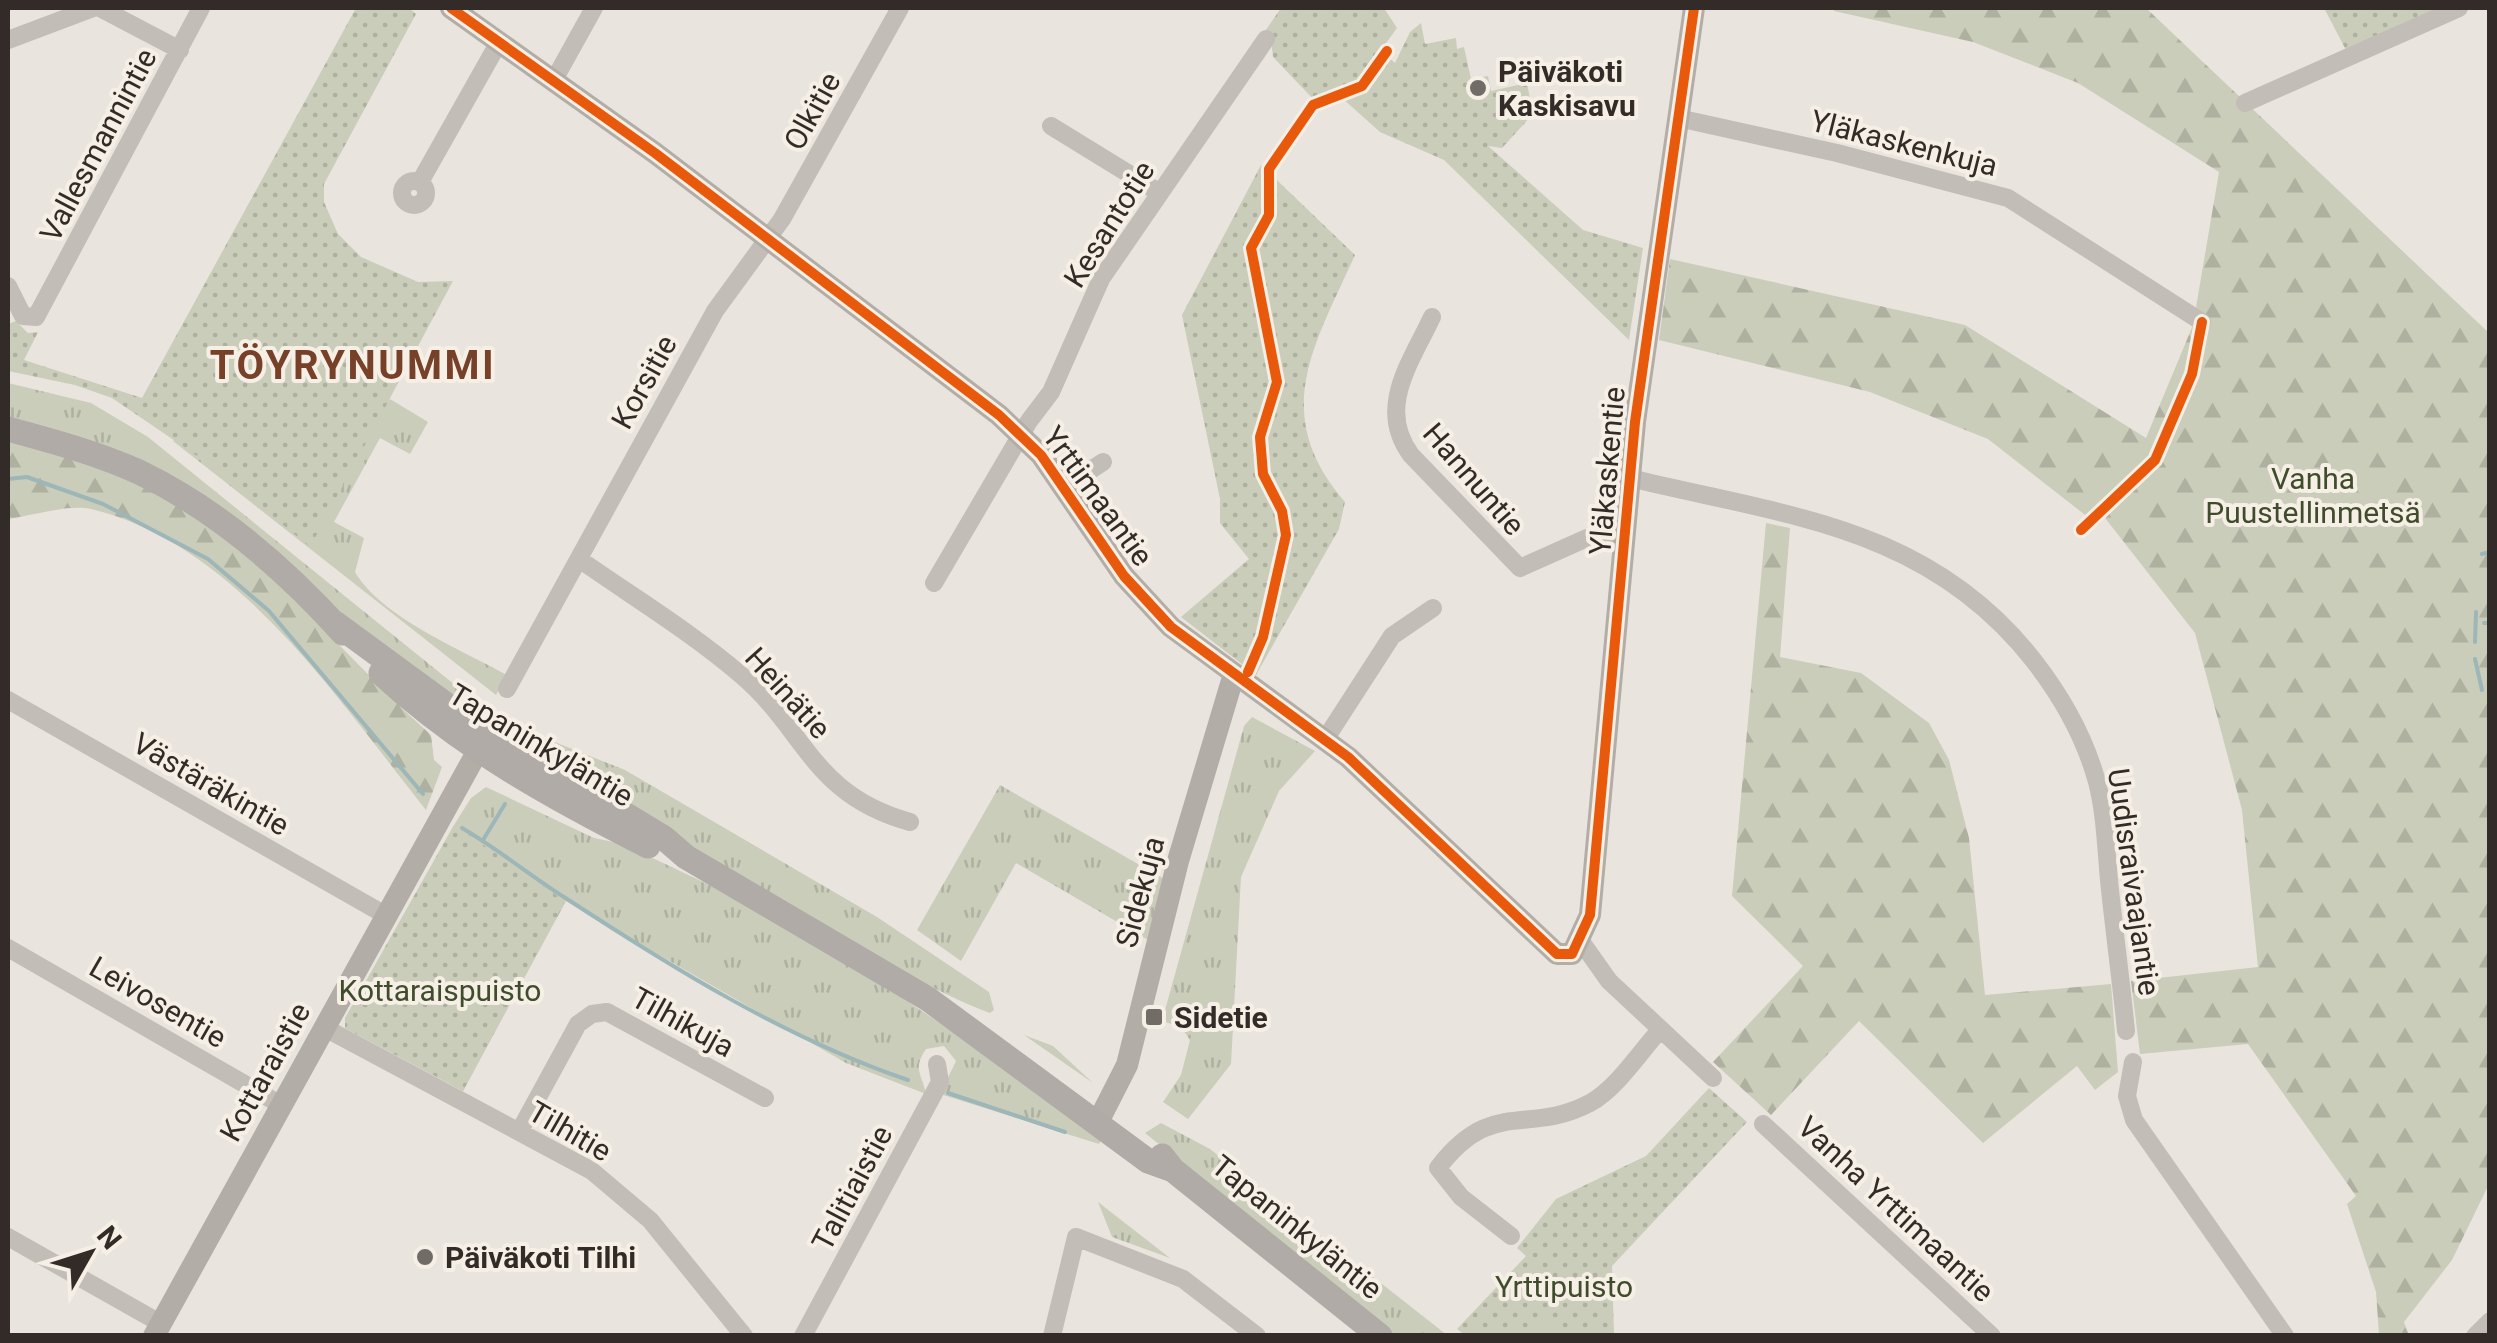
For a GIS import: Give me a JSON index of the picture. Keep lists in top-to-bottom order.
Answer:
{
  "streets": {
    "main road": ["Tapaninkyläntie"],
    "street": [
      "Olkitie",
      "Yläkaskenkuja",
      "Vallesmannintie",
      "Kesantotie",
      "Korsitie",
      "Yläkaskentie",
      "Hannuntie",
      "Yrttimaantie",
      "Heinätie",
      "Västäräkintie",
      "Uudisraivaajantie",
      "Sidekuja",
      "Leivosentie",
      "Tilhikuja",
      "Kottaraistie",
      "Tilhitie",
      "Talitiaistie",
      "Vanha Yrttimaantie"
    ]
  },
  "crossings": [
    ["Olkitie", "Korsitie"],
    ["Olkitie", "Yrttimaantie"],
    ["Yläkaskenkuja", "Yläkaskentie"],
    ["Kesantotie", "Yrttimaantie"],
    ["Korsitie", "Yrttimaantie"],
    ["Korsitie", "Heinätie"],
    ["Yläkaskentie", "Hannuntie"],
    ["Yläkaskentie", "Yrttimaantie"],
    ["Yläkaskentie", "Uudisraivaajantie"],
    ["Yrttimaantie", "Sidekuja"],
    ["Tapaninkyläntie", "Sidekuja"],
    ["Tapaninkyläntie", "Kottaraistie"],
    ["Västäräkintie", "Kottaraistie"],
    ["Leivosentie", "Kottaraistie"],
    ["Tilhikuja", "Tilhitie"],
    ["Kottaraistie", "Tilhitie"]
  ],
  "districts": ["TÖYRYNUMMI"],
  "parks": ["Vanha Puustellinmetsä", "Kottaraispuisto", "Yrttipuisto"],
  "places": {
    "other": ["Päiväkoti Kaskisavu", "Päiväkoti Tilhi"],
    "transit": ["Sidetie"]
  },
  "north": "top right"
}
